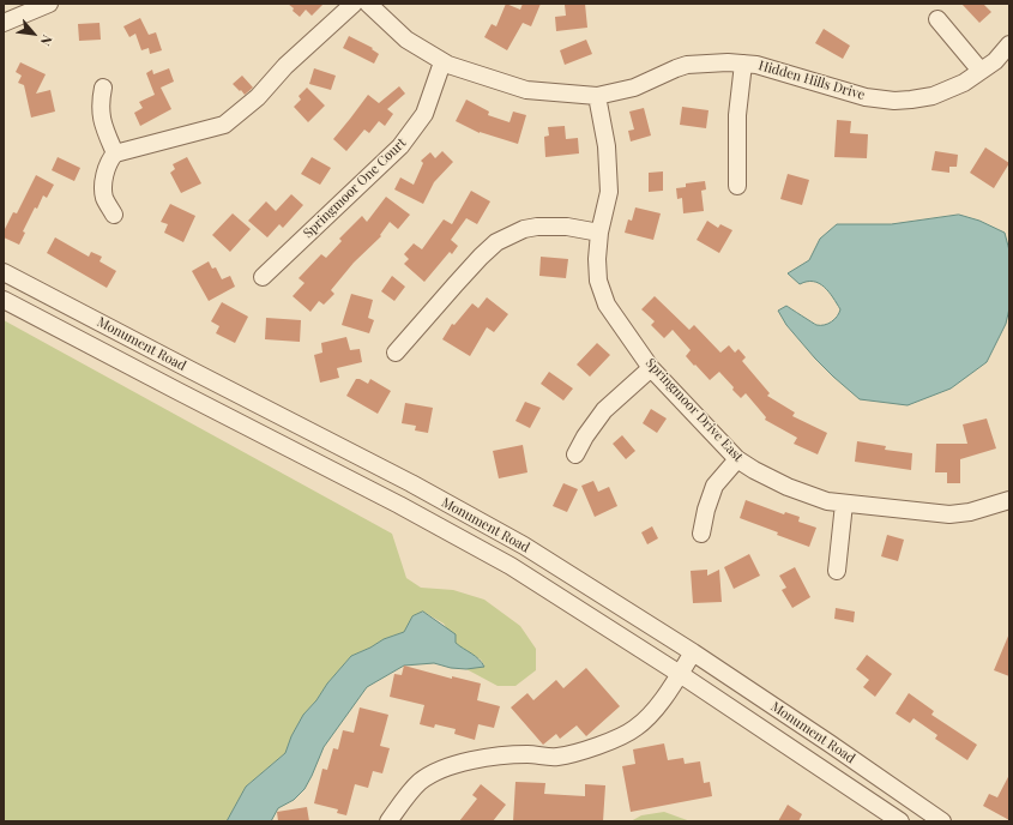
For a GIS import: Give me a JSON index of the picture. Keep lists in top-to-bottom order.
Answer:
{
  "streets": {
    "street": [
      "Hidden Hills Drive",
      "Springmoor One Court",
      "Monument Road",
      "Springmoor Drive East"
    ]
  },
  "crossings": [
    ["Hidden Hills Drive", "Springmoor One Court"],
    ["Hidden Hills Drive", "Springmoor Drive East"]
  ],
  "north": "bottom right"
}
